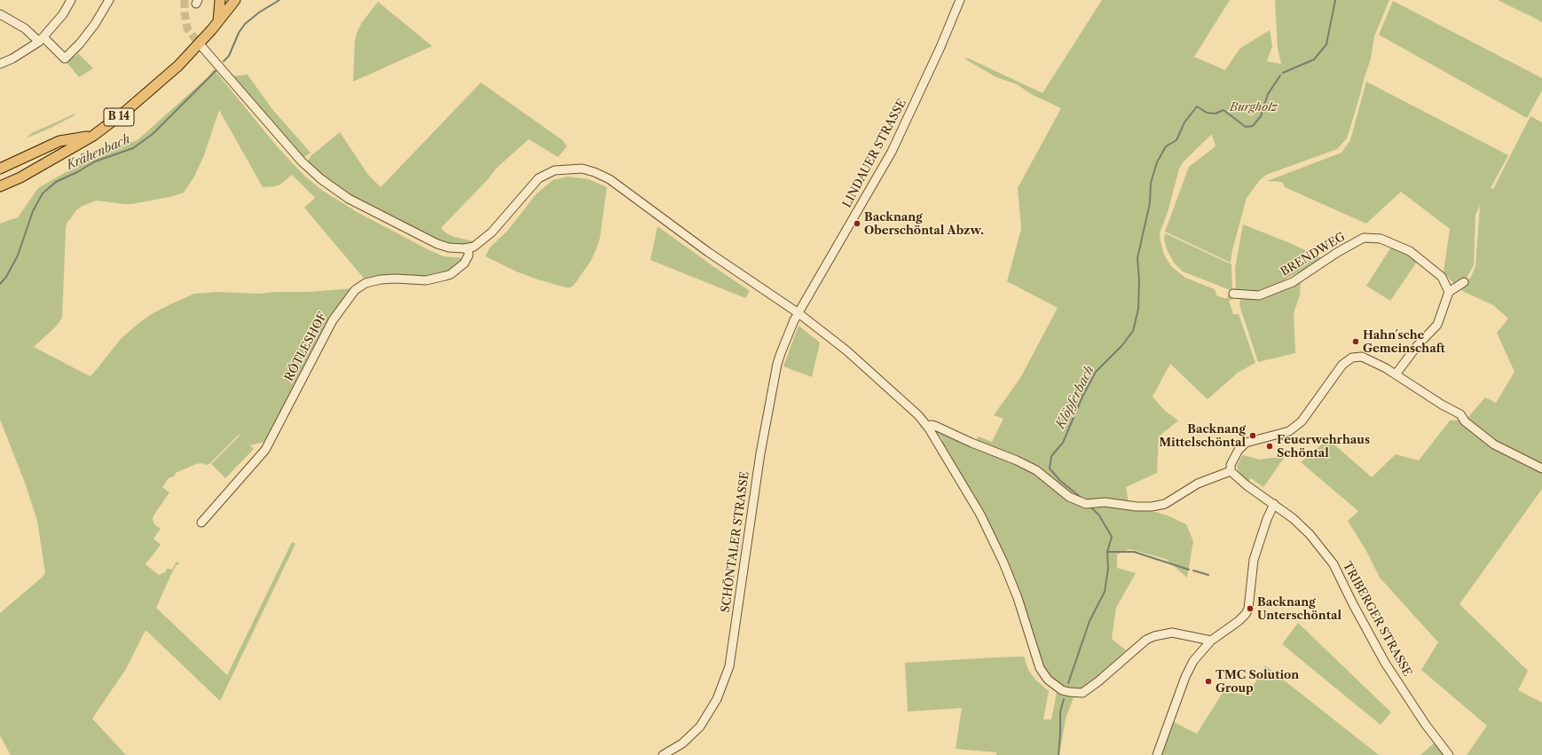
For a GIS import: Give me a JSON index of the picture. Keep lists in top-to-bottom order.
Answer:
{
  "streets": {
    "main road": ["B 14"],
    "street": [
      "LINDAUER STRASSE",
      "BRENDWEG",
      "RÖTLESHOF",
      "SCHÖNTALER STRASSE",
      "TRIBERGER STRASSE"
    ]
  },
  "crossings": [
    ["LINDAUER STRASSE", "SCHÖNTALER STRASSE"]
  ],
  "water": ["Krähenbach", "Klöpferbach"],
  "parks": ["Burgholz"],
  "places": [
    "Backnang Oberschöntal Abzw.",
    "Hahn´sche Gemeinschaft",
    "Backnang Mittelschöntal",
    "Feuerwehrhaus Schöntal",
    "Backnang Unterschöntal",
    "TMC Solution Group"
  ]
}
